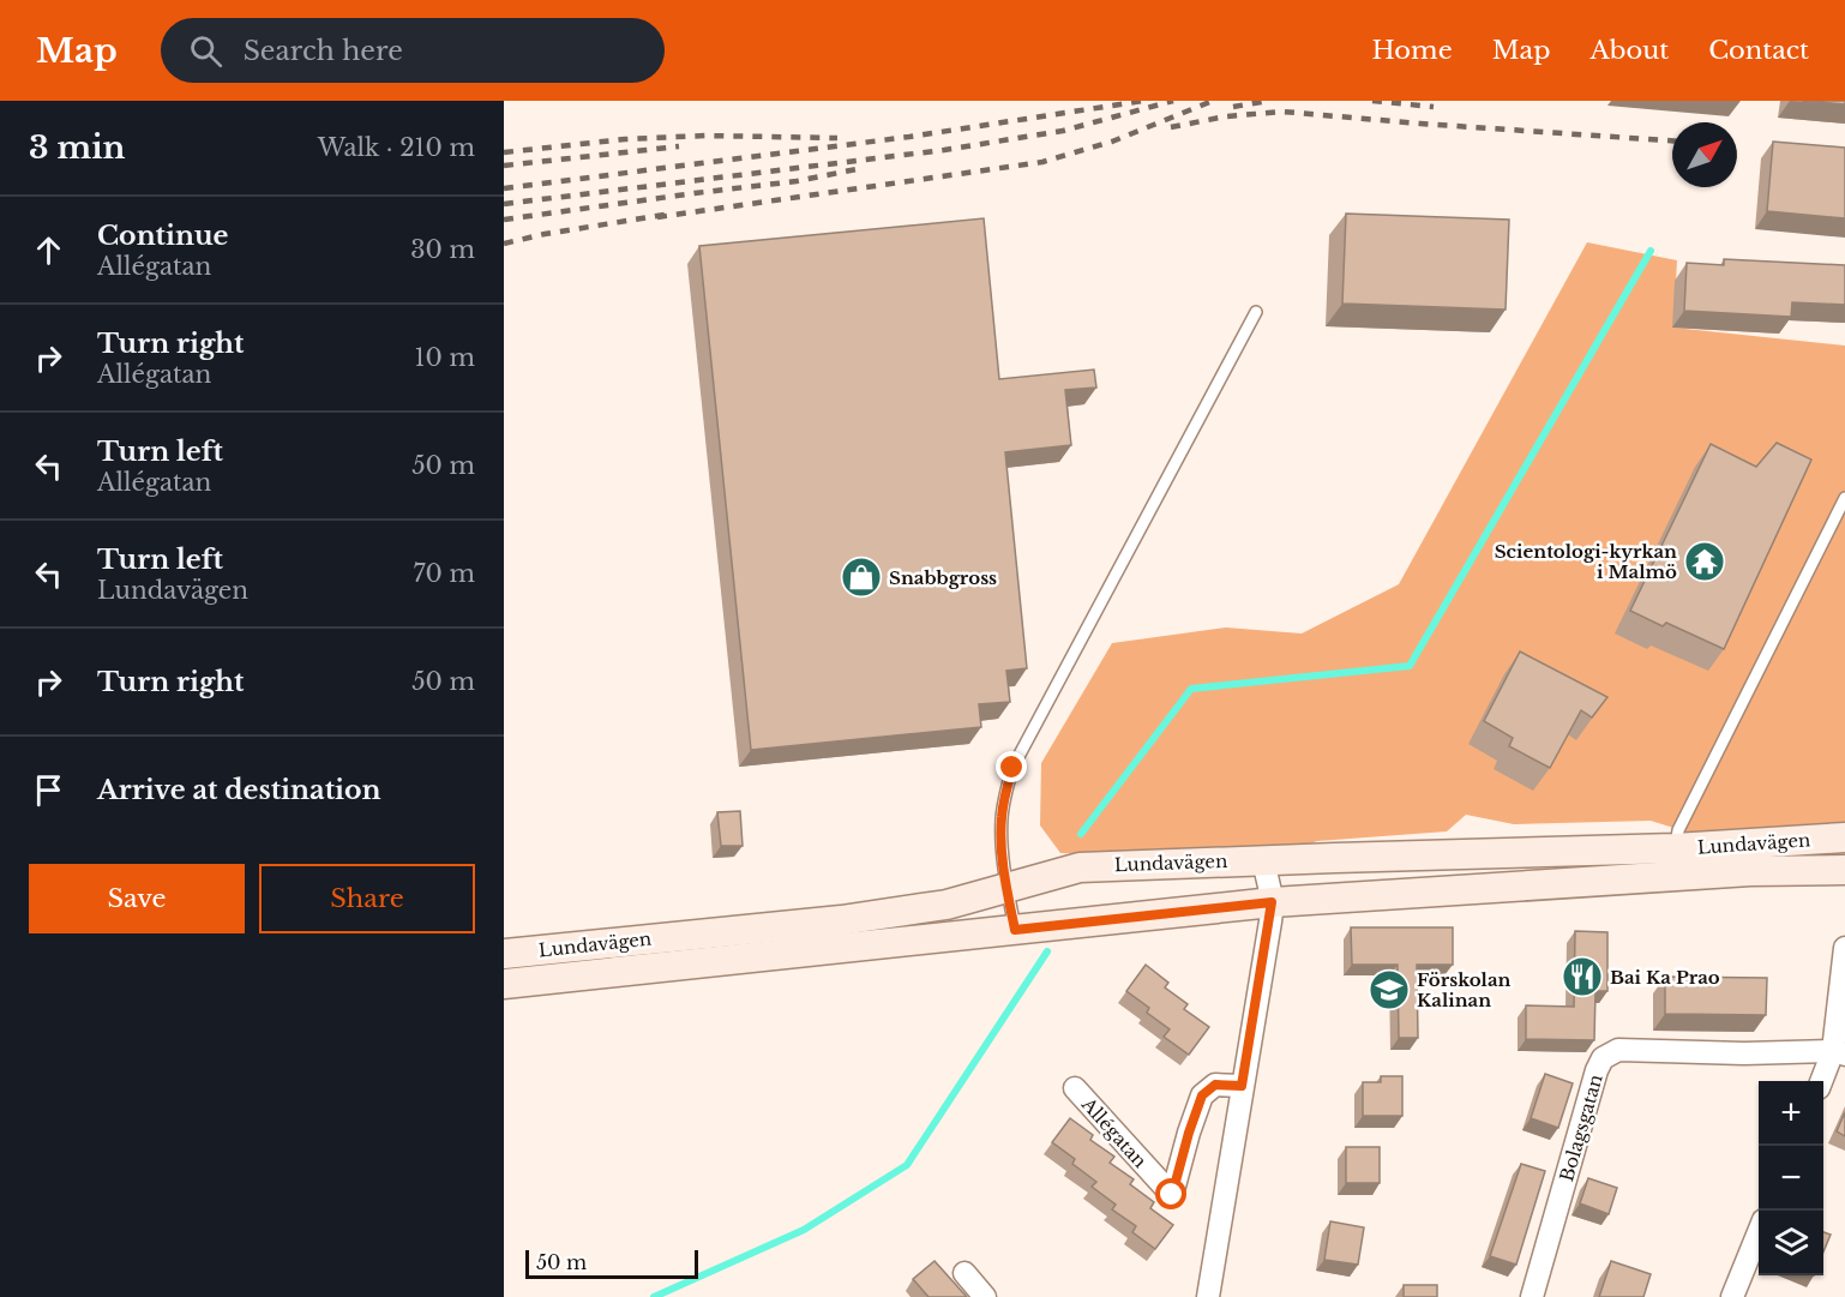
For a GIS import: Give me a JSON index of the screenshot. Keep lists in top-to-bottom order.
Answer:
{
  "streets": {
    "main road": ["Lundavägen"],
    "street": ["Bolagsgatan", "Allégatan"]
  },
  "places": {
    "temple": ["Scientologi-kyrkan i Malmö"],
    "shop": ["Snabbgross"],
    "restaurant": ["Bai Ka Prao"],
    "school or university": ["Förskolan Kalinan"]
  },
  "scale_bar": "50 m",
  "north": "top right",
  "page": {
    "header": "Map",
    "search": "Search here",
    "nav": [
      "Home",
      "Map",
      "About",
      "Contact"
    ],
    "heading": ["3 min", "Walk · 210 m"],
    "list": [
      ["Continue", "Allégatan", "30 m"],
      ["Turn right", "Allégatan", "10 m"],
      ["Turn left", "Allégatan", "50 m"],
      ["Turn left", "Lundavägen", "70 m"],
      ["Turn right", "50 m"],
      "Arrive at destination"
    ],
    "buttons": ["Save", "Share"],
    "map_buttons": ["+", "−"],
    "scale": "50 m"
  }
}
